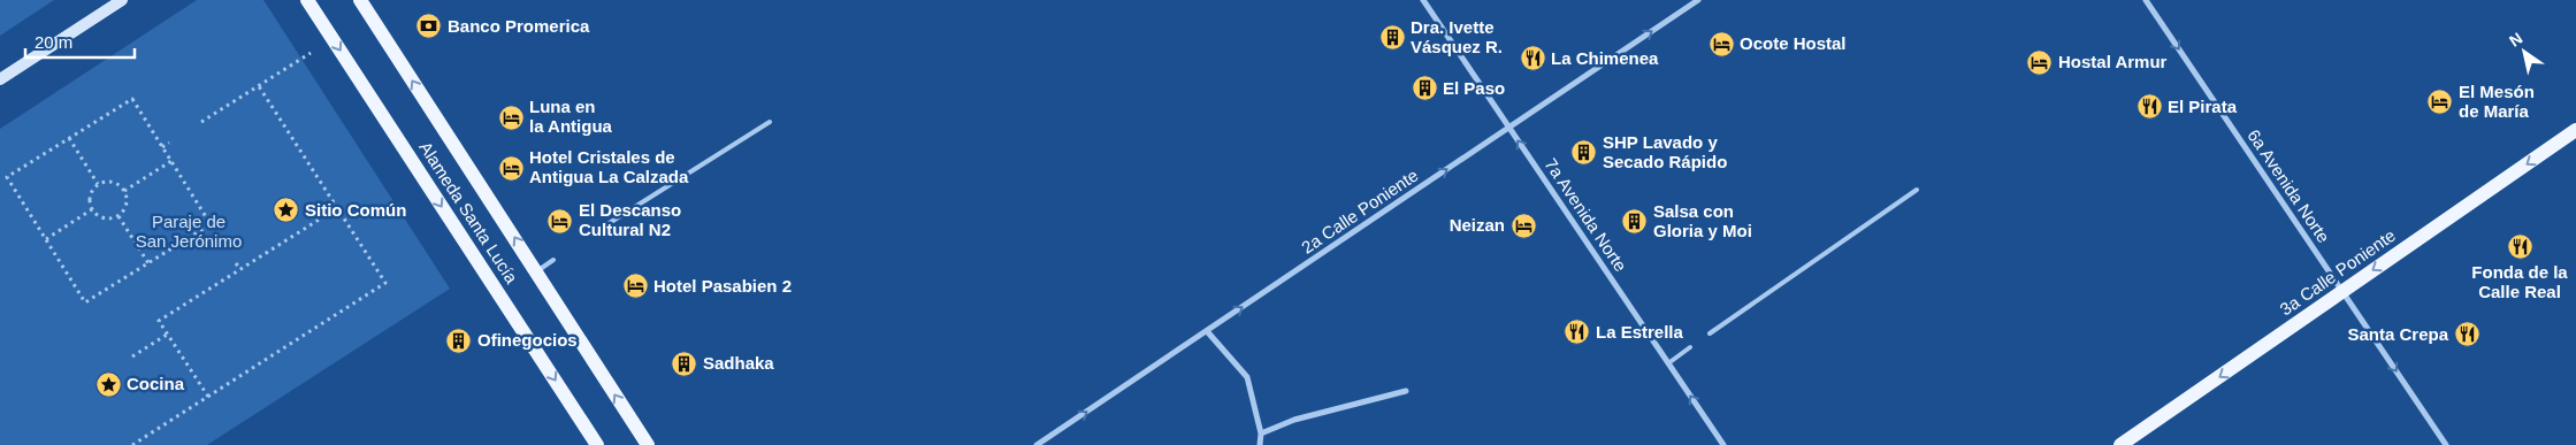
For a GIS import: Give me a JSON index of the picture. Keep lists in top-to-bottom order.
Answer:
{
  "streets": {
    "main road": ["Alameda Santa Lucía", "3a Calle Poniente"],
    "street": ["6a Avenida Norte", "2a Calle Poniente", "7a Avenida Norte"]
  },
  "crossings": [
    ["6a Avenida Norte", "3a Calle Poniente"],
    ["2a Calle Poniente", "7a Avenida Norte"]
  ],
  "one_way": [
    "6a Avenida Norte",
    "2a Calle Poniente",
    "7a Avenida Norte",
    "3a Calle Poniente"
  ],
  "parks": ["Paraje de San Jerónimo"],
  "places": {
    "bank": ["Banco Promerica"],
    "building": [
      "Dra. Ivette Vásquez R.",
      "El Paso",
      "SHP Lavado y Secado Rápido",
      "Salsa con Gloria y Moi",
      "Ofinegocios",
      "Sadhaka"
    ],
    "hotel": [
      "Ocote Hostal",
      "Hostal Armur",
      "El Mesón de María",
      "Luna en la Antigua",
      "Hotel Cristales de Antigua La Calzada",
      "El Descanso Cultural N2",
      "Neizan",
      "Hotel Pasabien 2"
    ],
    "restaurant": [
      "La Chimenea",
      "El Pirata",
      "Fonda de la Calle Real",
      "La Estrella",
      "Santa Crepa"
    ],
    "place": ["Sitio Común", "Cocina"]
  },
  "scale_bar": "20 m",
  "north": "top left"
}
